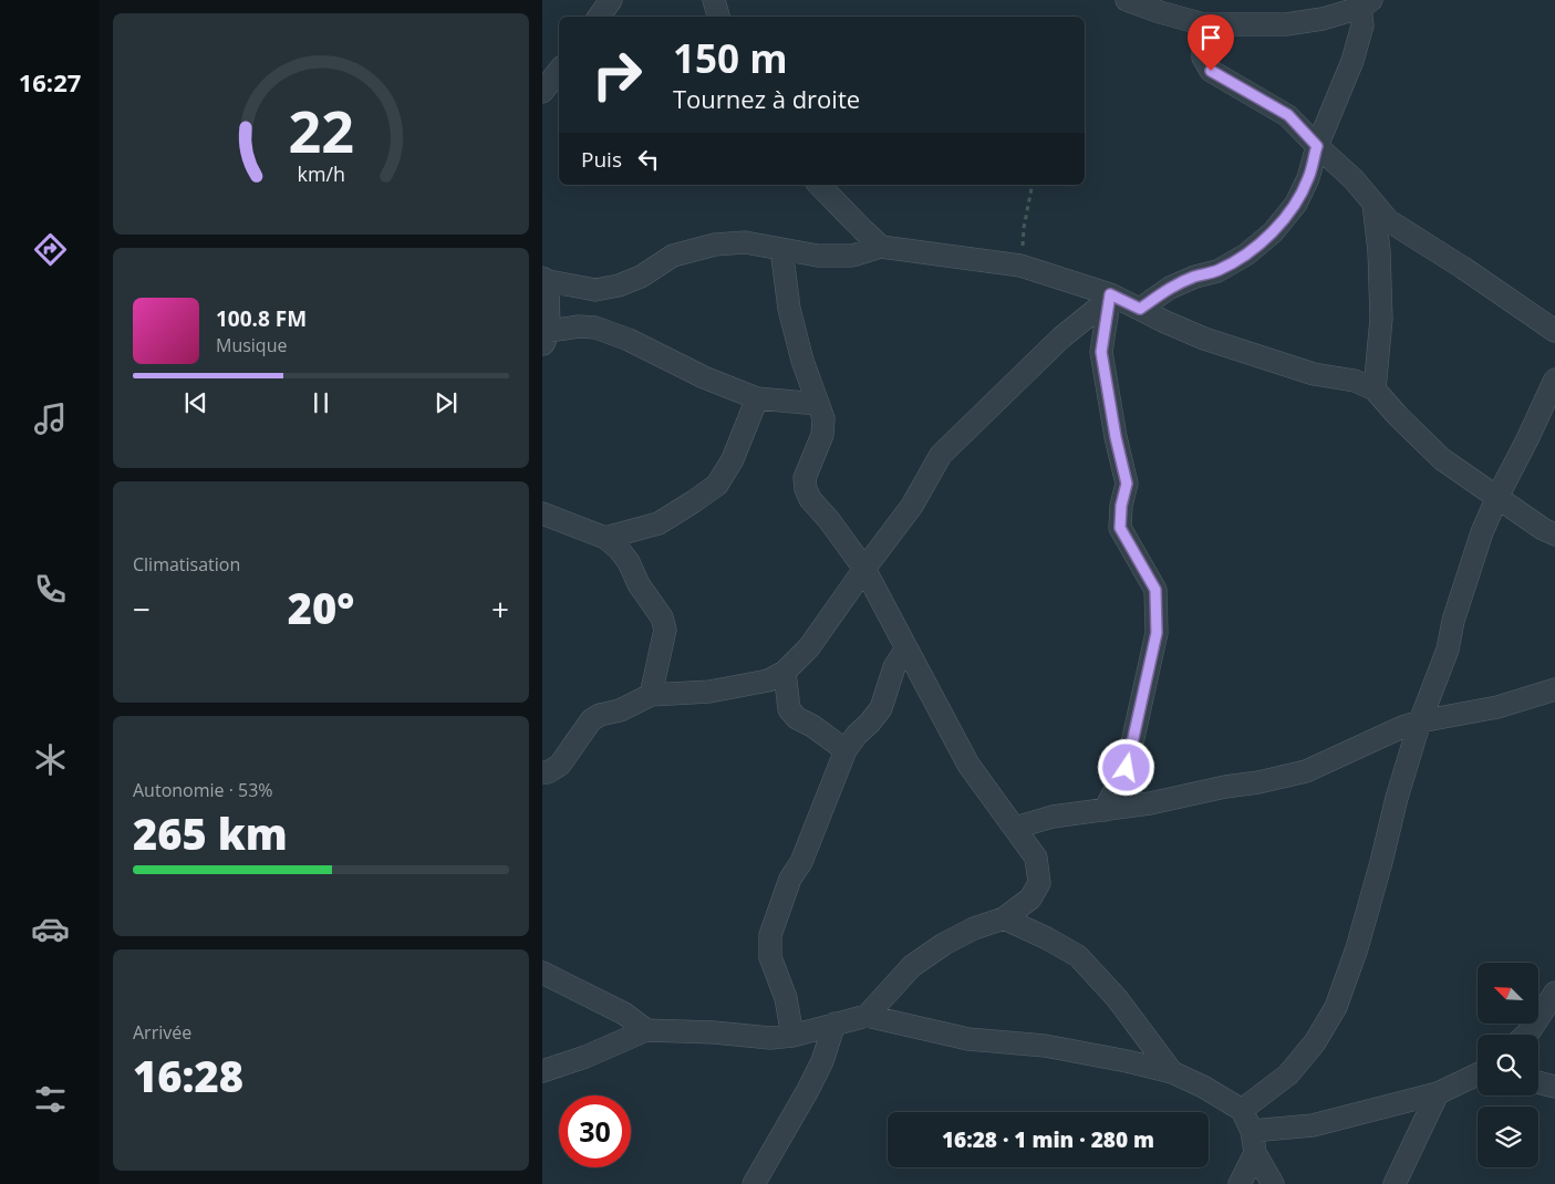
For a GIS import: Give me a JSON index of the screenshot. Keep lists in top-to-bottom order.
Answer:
{
  "north": "top left",
  "page": {
    "tabs": "16:27",
    "turn": ["150 m", "Tournez à droite"],
    "then": "Puis",
    "song": ["100.8 FM", "Musique"],
    "tile": [
      "Climatisation",
      ["Autonomie · 53%", "265 km"],
      ["Arrivée", "16:28"]
    ],
    "heat": ["−", "20°", "+"],
    "limit": "30",
    "trip": "16:28 · 1 min · 280 m",
    "gauge": ["22", "km/h"]
  }
}
